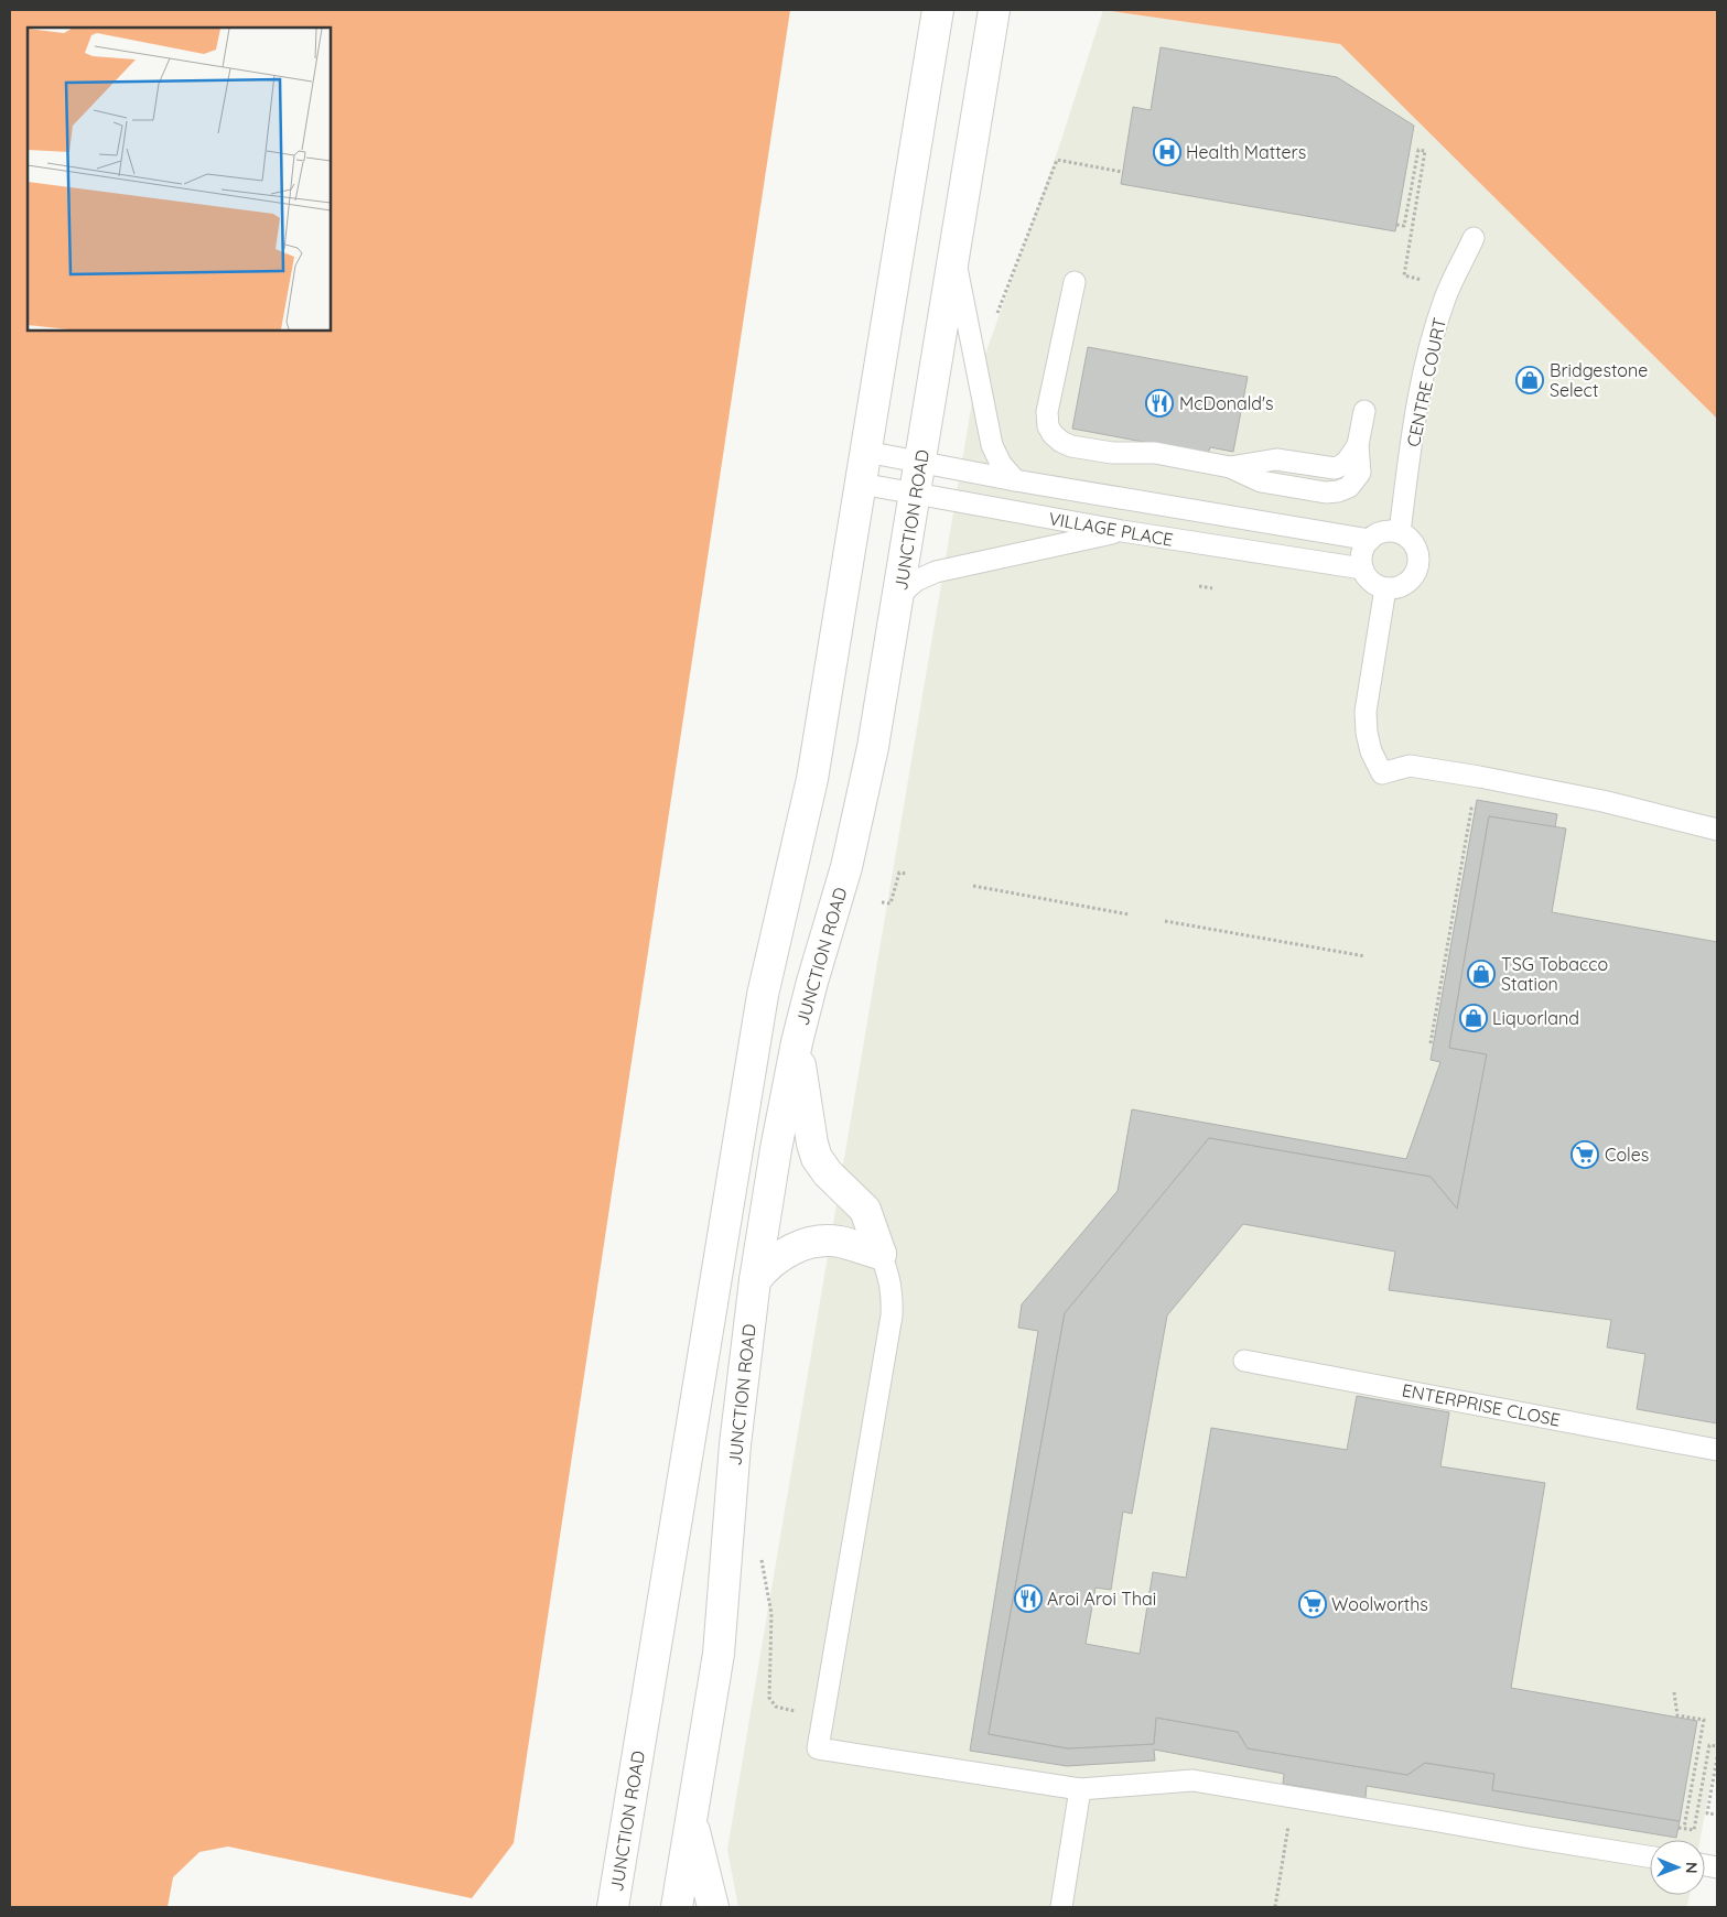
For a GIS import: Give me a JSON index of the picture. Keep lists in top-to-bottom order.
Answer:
{
  "streets": {
    "main road": ["JUNCTION ROAD"],
    "lane": ["CENTRE COURT", "VILLAGE PLACE", "ENTERPRISE CLOSE"]
  },
  "crossings": [
    ["CENTRE COURT", "VILLAGE PLACE"],
    ["JUNCTION ROAD", "VILLAGE PLACE"]
  ],
  "places": {
    "hospital": ["Health Matters"],
    "shop": ["Bridgestone Select", "TSG Tobacco Station", "Liquorland"],
    "restaurant": ["McDonald's", "Aroi Aroi Thai"],
    "supermarket": ["Coles", "Woolworths"]
  },
  "north": "right"
}
